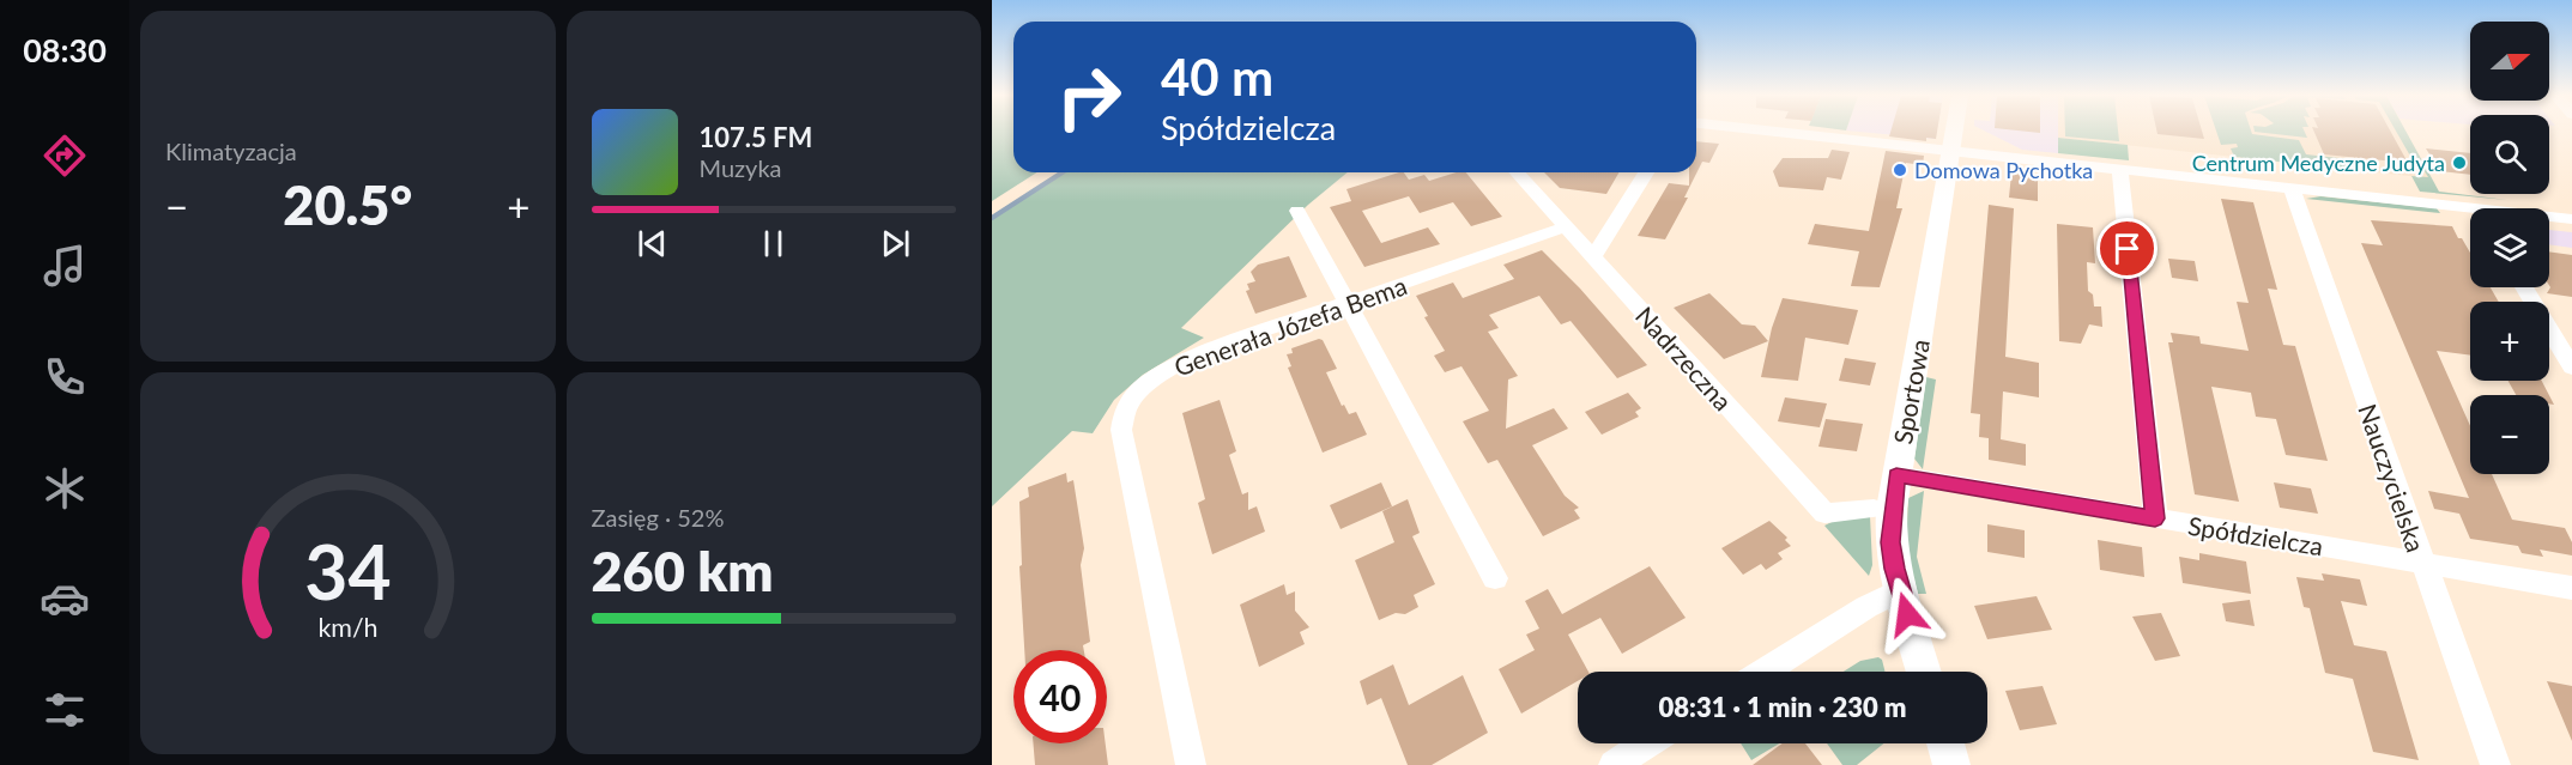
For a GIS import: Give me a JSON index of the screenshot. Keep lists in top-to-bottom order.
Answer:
{
  "streets": {
    "street": [
      "Generała Józefa Bema",
      "Nadrzeczna",
      "Sportowa",
      "Nauczycielska",
      "Spółdzielcza"
    ]
  },
  "crossings": [
    ["Generała Józefa Bema", "Nadrzeczna"],
    ["Sportowa", "Spółdzielcza"],
    ["Nauczycielska", "Spółdzielcza"]
  ],
  "places": ["Centrum Medyczne Judyta", "Domowa Pychotka"],
  "north": "right",
  "page": {
    "tabs": "08:30",
    "tile": [
      "Klimatyzacja",
      ["Zasięg · 52%", "260 km"]
    ],
    "map_buttons": ["+", "−"],
    "turn": ["40 m", "Spółdzielcza"],
    "song": ["107.5 FM", "Muzyka"],
    "heat": ["−", "20.5°", "+"],
    "limit": "40",
    "trip": "08:31 · 1 min · 230 m",
    "gauge": ["34", "km/h"]
  }
}
